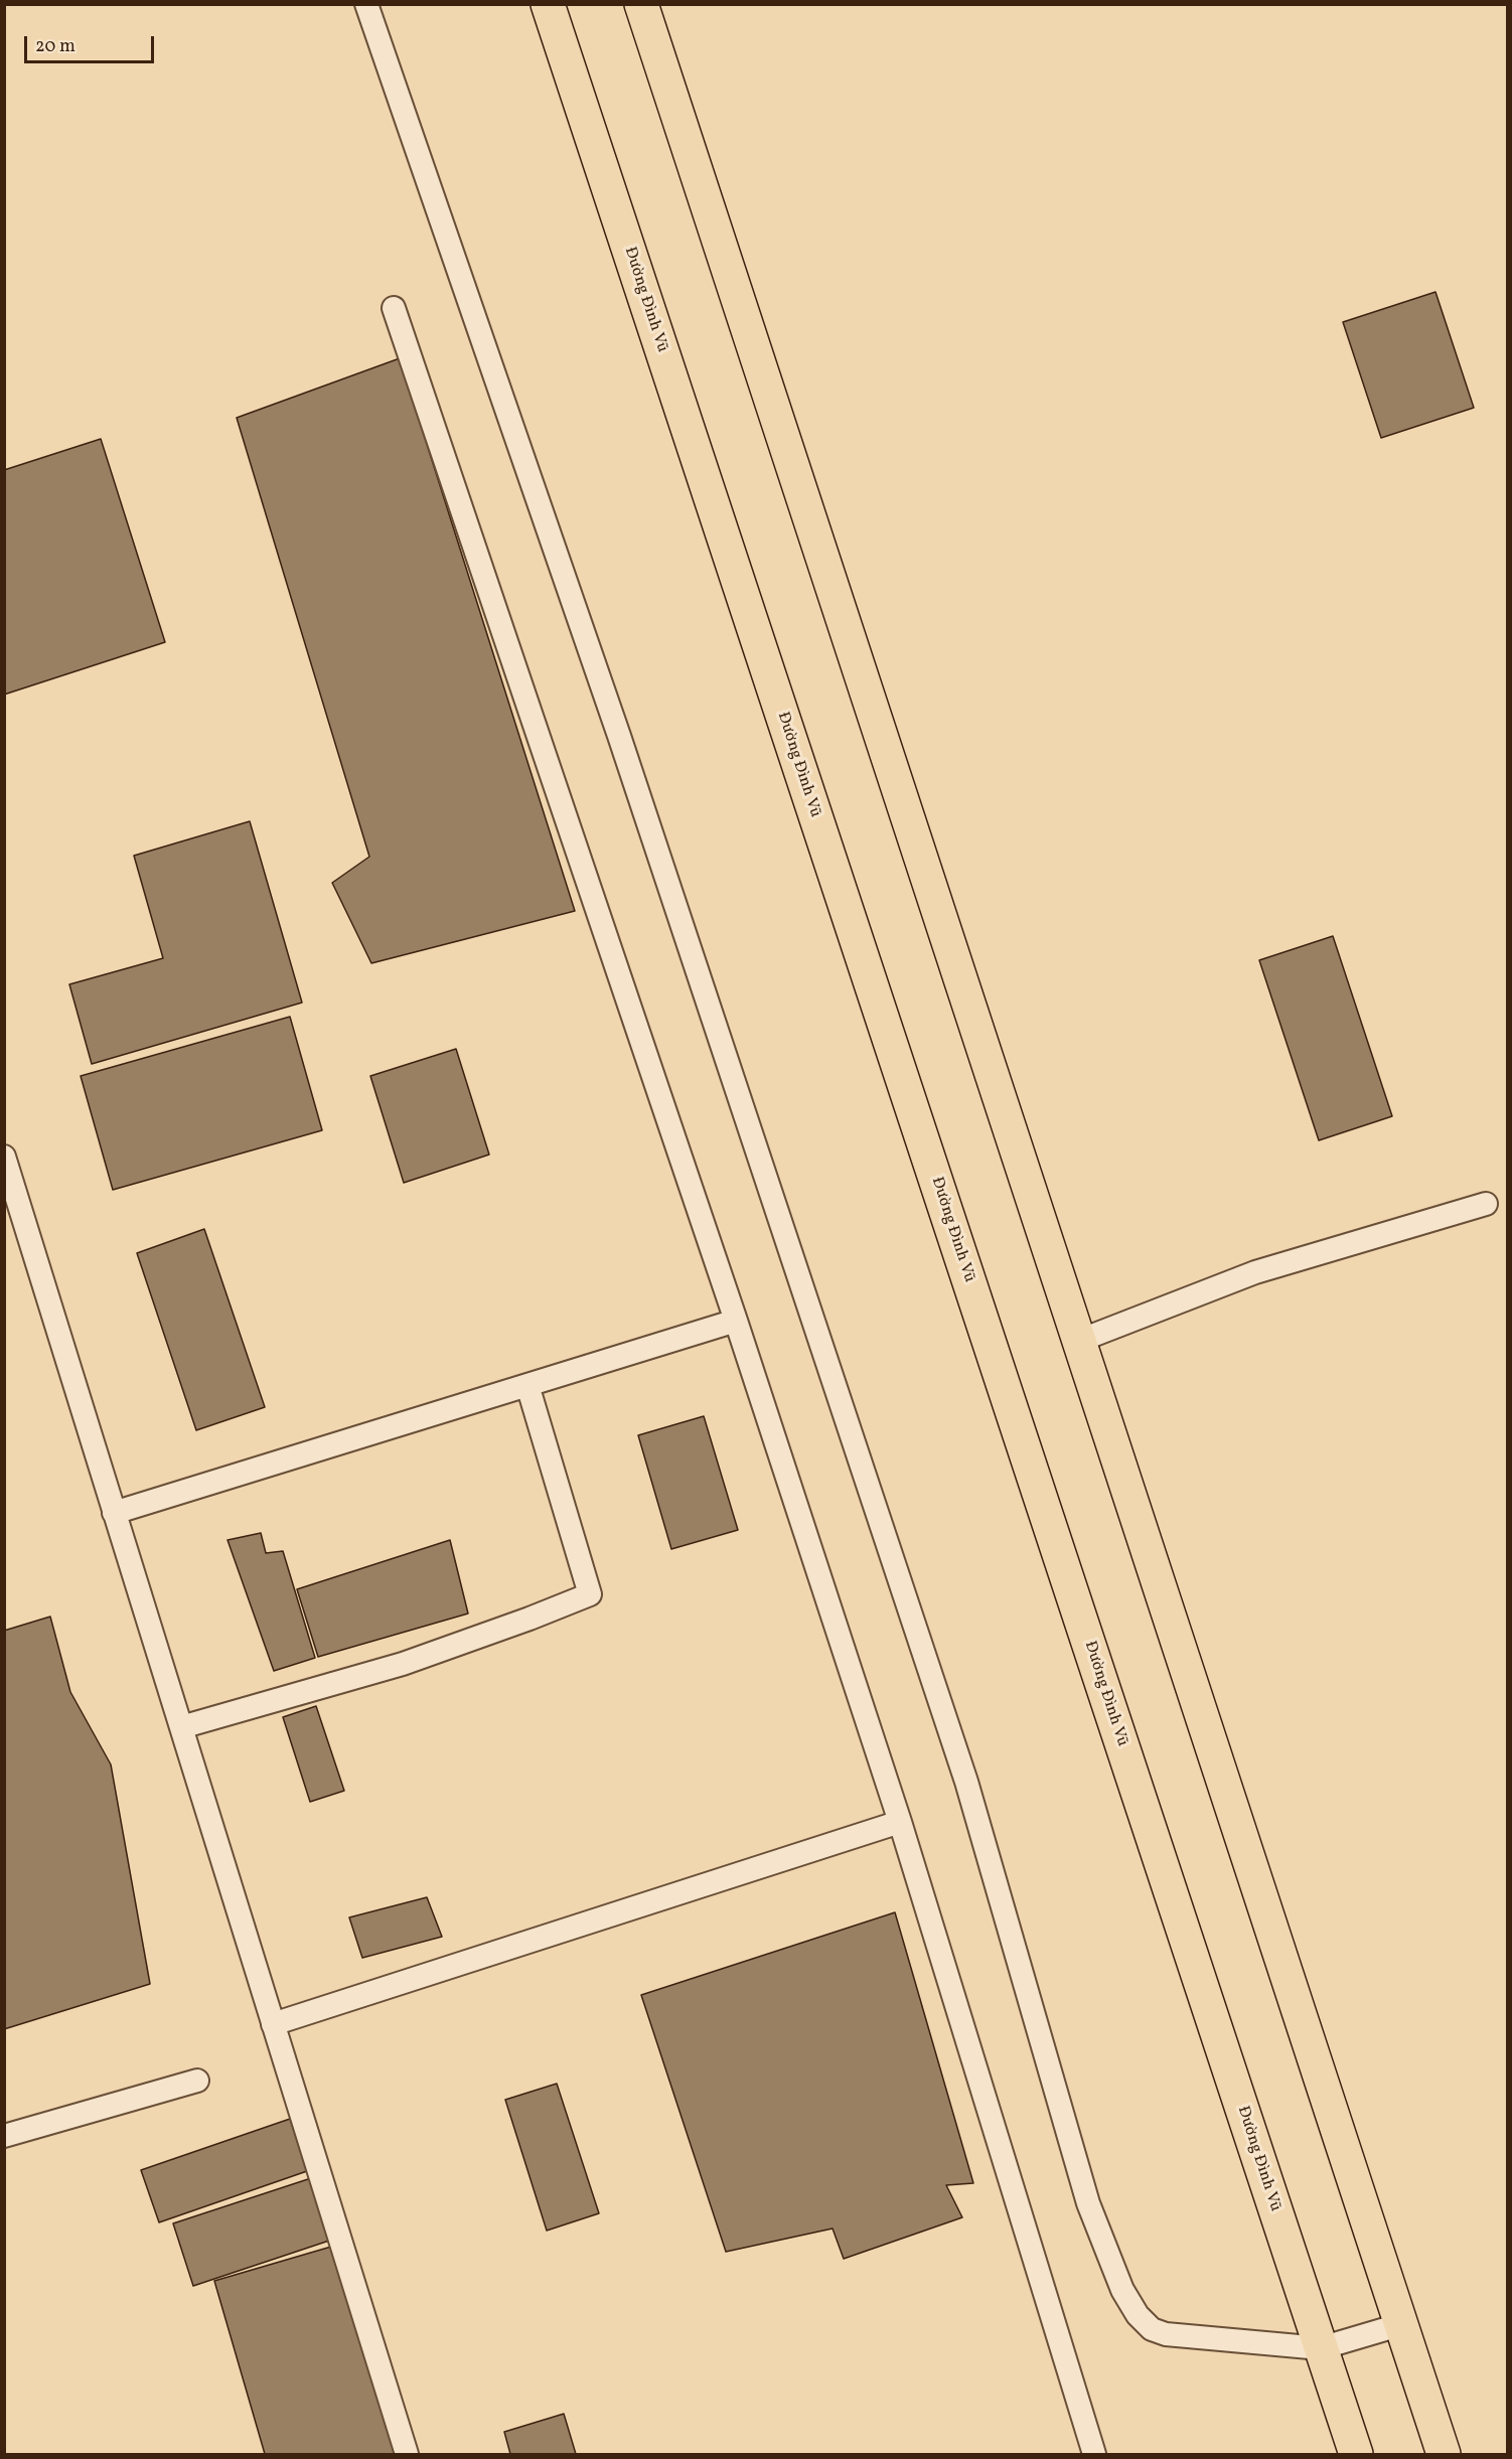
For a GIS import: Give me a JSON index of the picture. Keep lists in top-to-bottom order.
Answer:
{
  "streets": {
    "highway": ["Đường Đình Vũ"]
  },
  "scale_bar": "20 m"
}
